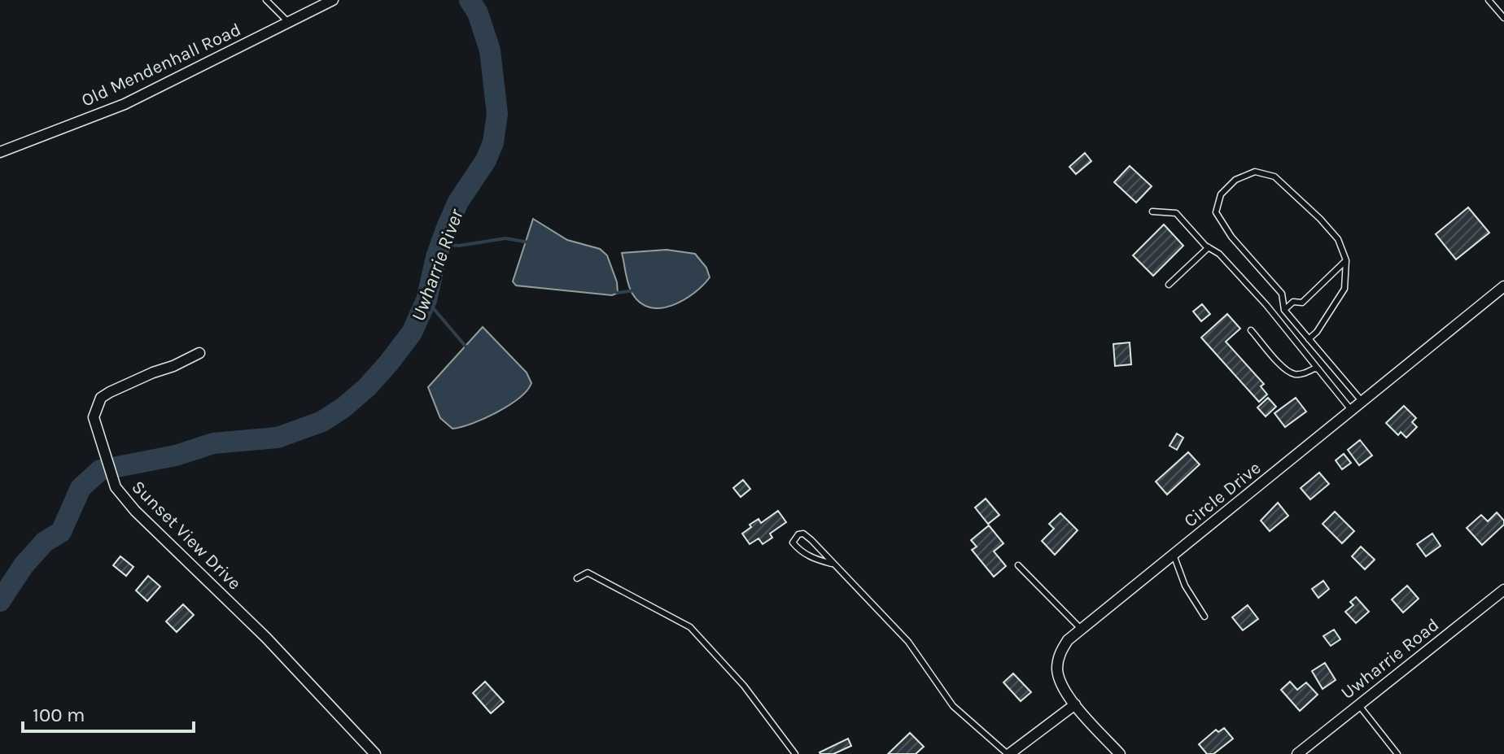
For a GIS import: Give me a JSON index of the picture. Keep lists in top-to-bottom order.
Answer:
{
  "streets": {
    "street": [
      "Old Mendenhall Road",
      "Circle Drive",
      "Sunset View Drive",
      "Uwharrie Road"
    ]
  },
  "water": ["Uwharrie River"],
  "scale_bar": "100 m"
}
